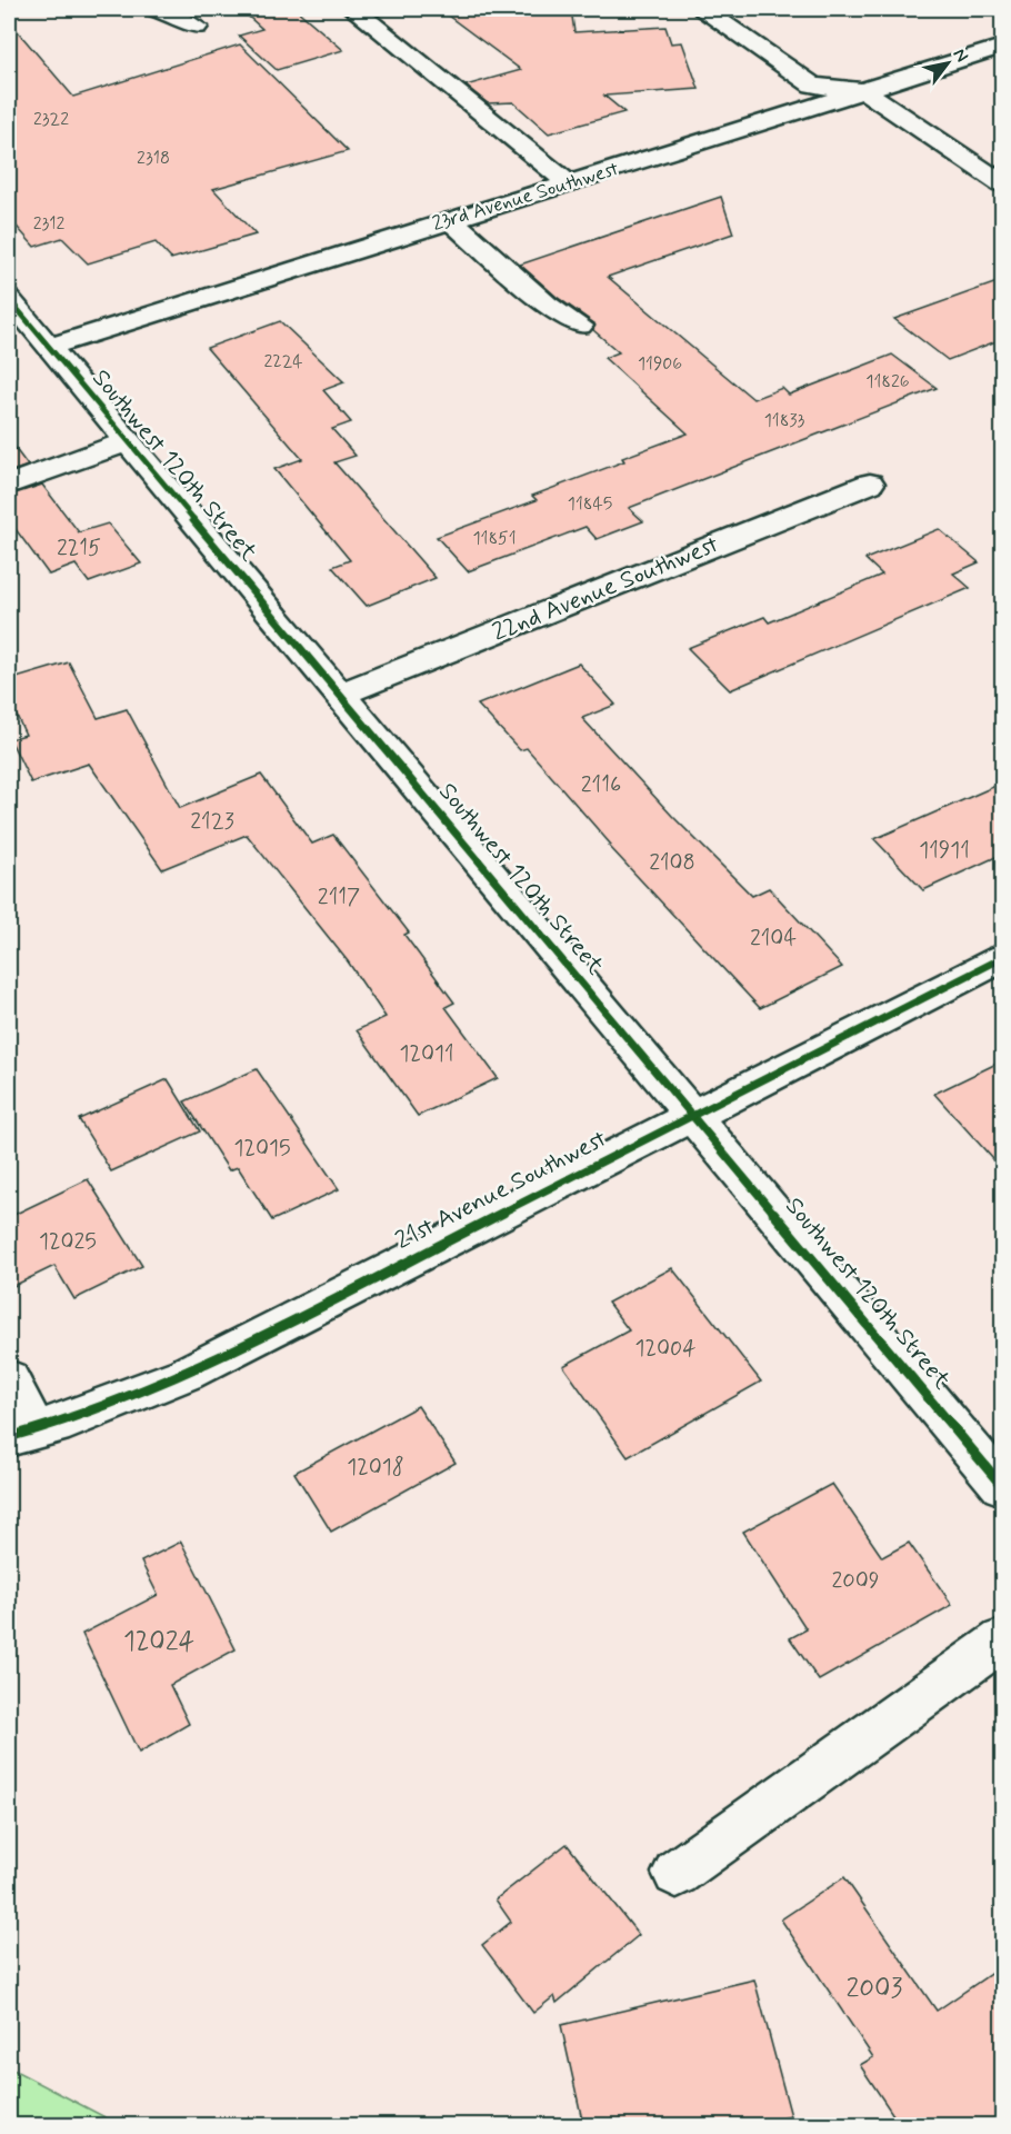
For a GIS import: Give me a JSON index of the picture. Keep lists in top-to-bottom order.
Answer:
{
  "streets": {
    "street": [
      "23rd Avenue Southwest",
      "Southwest 120th Street",
      "22nd Avenue Southwest",
      "21st Avenue Southwest"
    ]
  },
  "crossings": [
    ["23rd Avenue Southwest", "Southwest 120th Street"],
    ["Southwest 120th Street", "22nd Avenue Southwest"],
    ["Southwest 120th Street", "21st Avenue Southwest"]
  ],
  "house_numbers": [
    "2322",
    "2318",
    "2312",
    "2224",
    "11906",
    "11826",
    "11833",
    "11845",
    "11851",
    "2215",
    "2116",
    "2123",
    "11911",
    "2108",
    "2117",
    "2104",
    "12011",
    "12015",
    "12025",
    "12004",
    "12018",
    "2009",
    "12024",
    "2003"
  ],
  "north": "top right"
}
